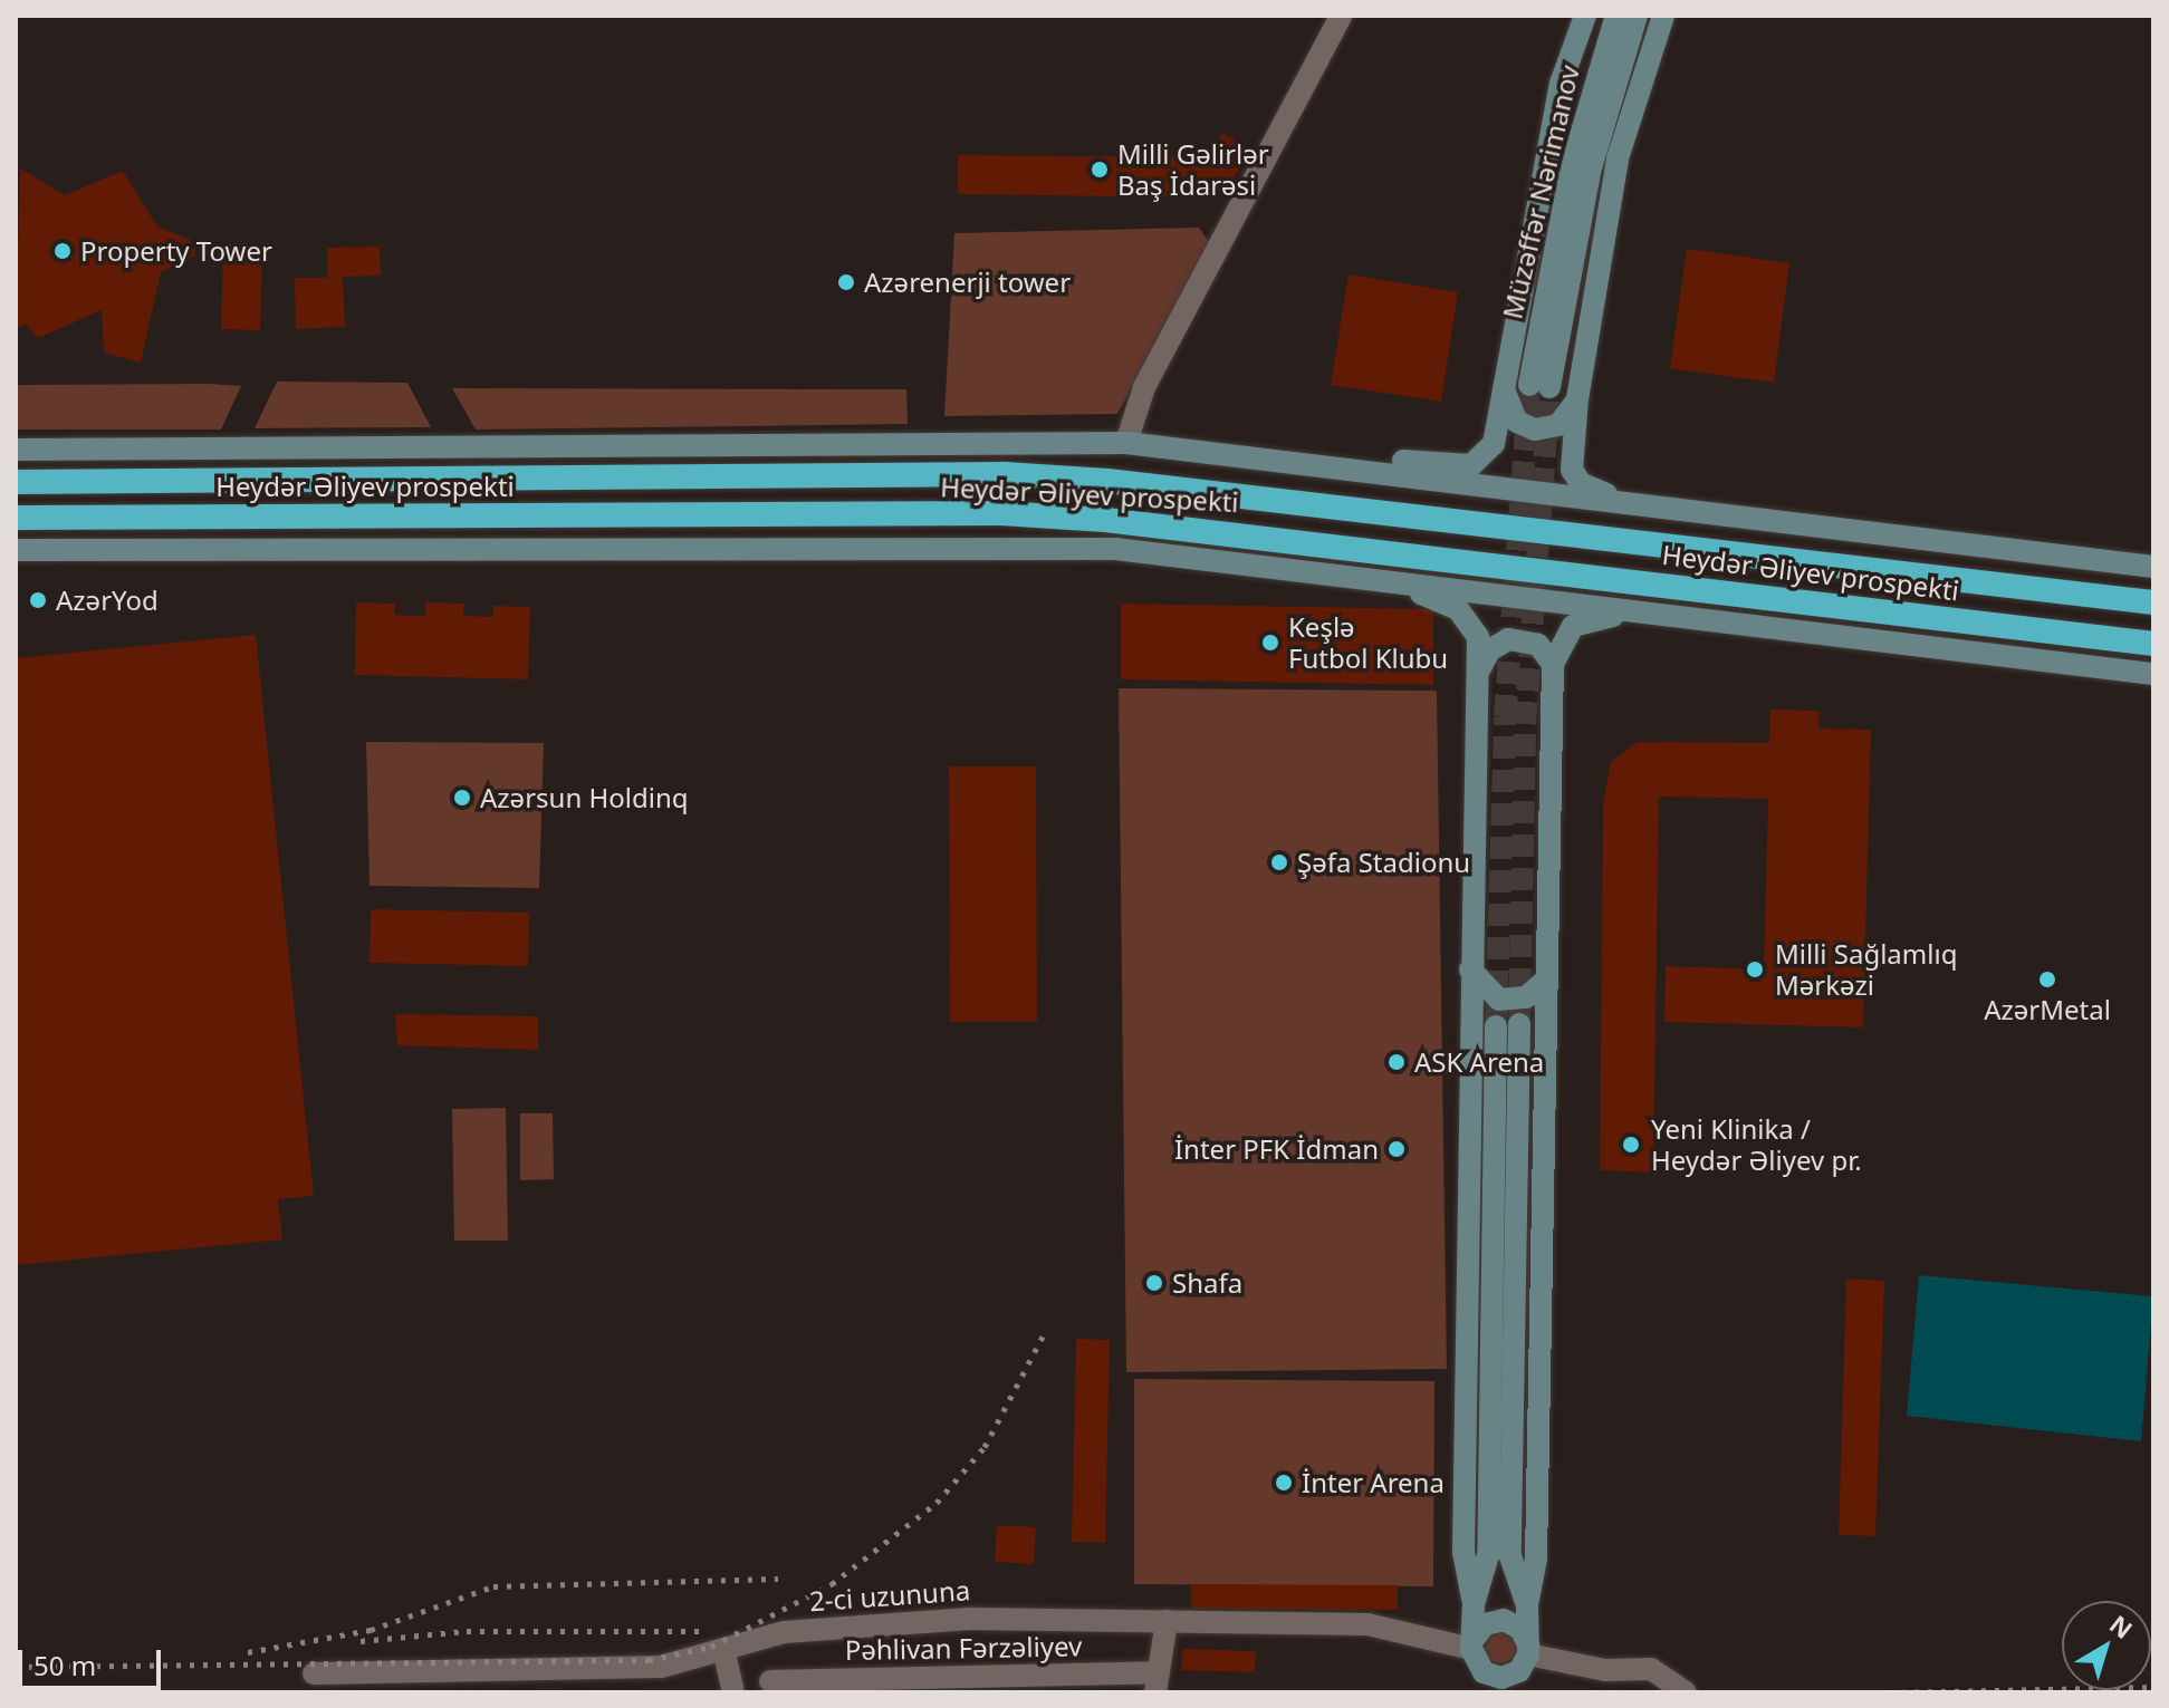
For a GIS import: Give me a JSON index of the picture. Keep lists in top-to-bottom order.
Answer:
{
  "streets": {
    "highway": ["Heydər Əliyev prospekti"],
    "main road": ["Müzəffər Nərimanov"],
    "street": ["2-ci uzununa", "Pəhlivan Fərzəliyev"]
  },
  "places": [
    "Milli Gəlirlər Baş İdarəsi",
    "Property Tower",
    "Azərenerji tower",
    "AzərYod",
    "Keşlə Futbol Klubu",
    "Azərsun Holdinq",
    "Şəfa Stadionu",
    "Milli Sağlamlıq Mərkəzi",
    "AzərMetal",
    "ASK Arena",
    "Yeni Klinika / Heydər Əliyev pr.",
    "İnter PFK İdman",
    "Shafa",
    "İnter Arena"
  ],
  "scale_bar": "50 m",
  "north": "top right"
}
